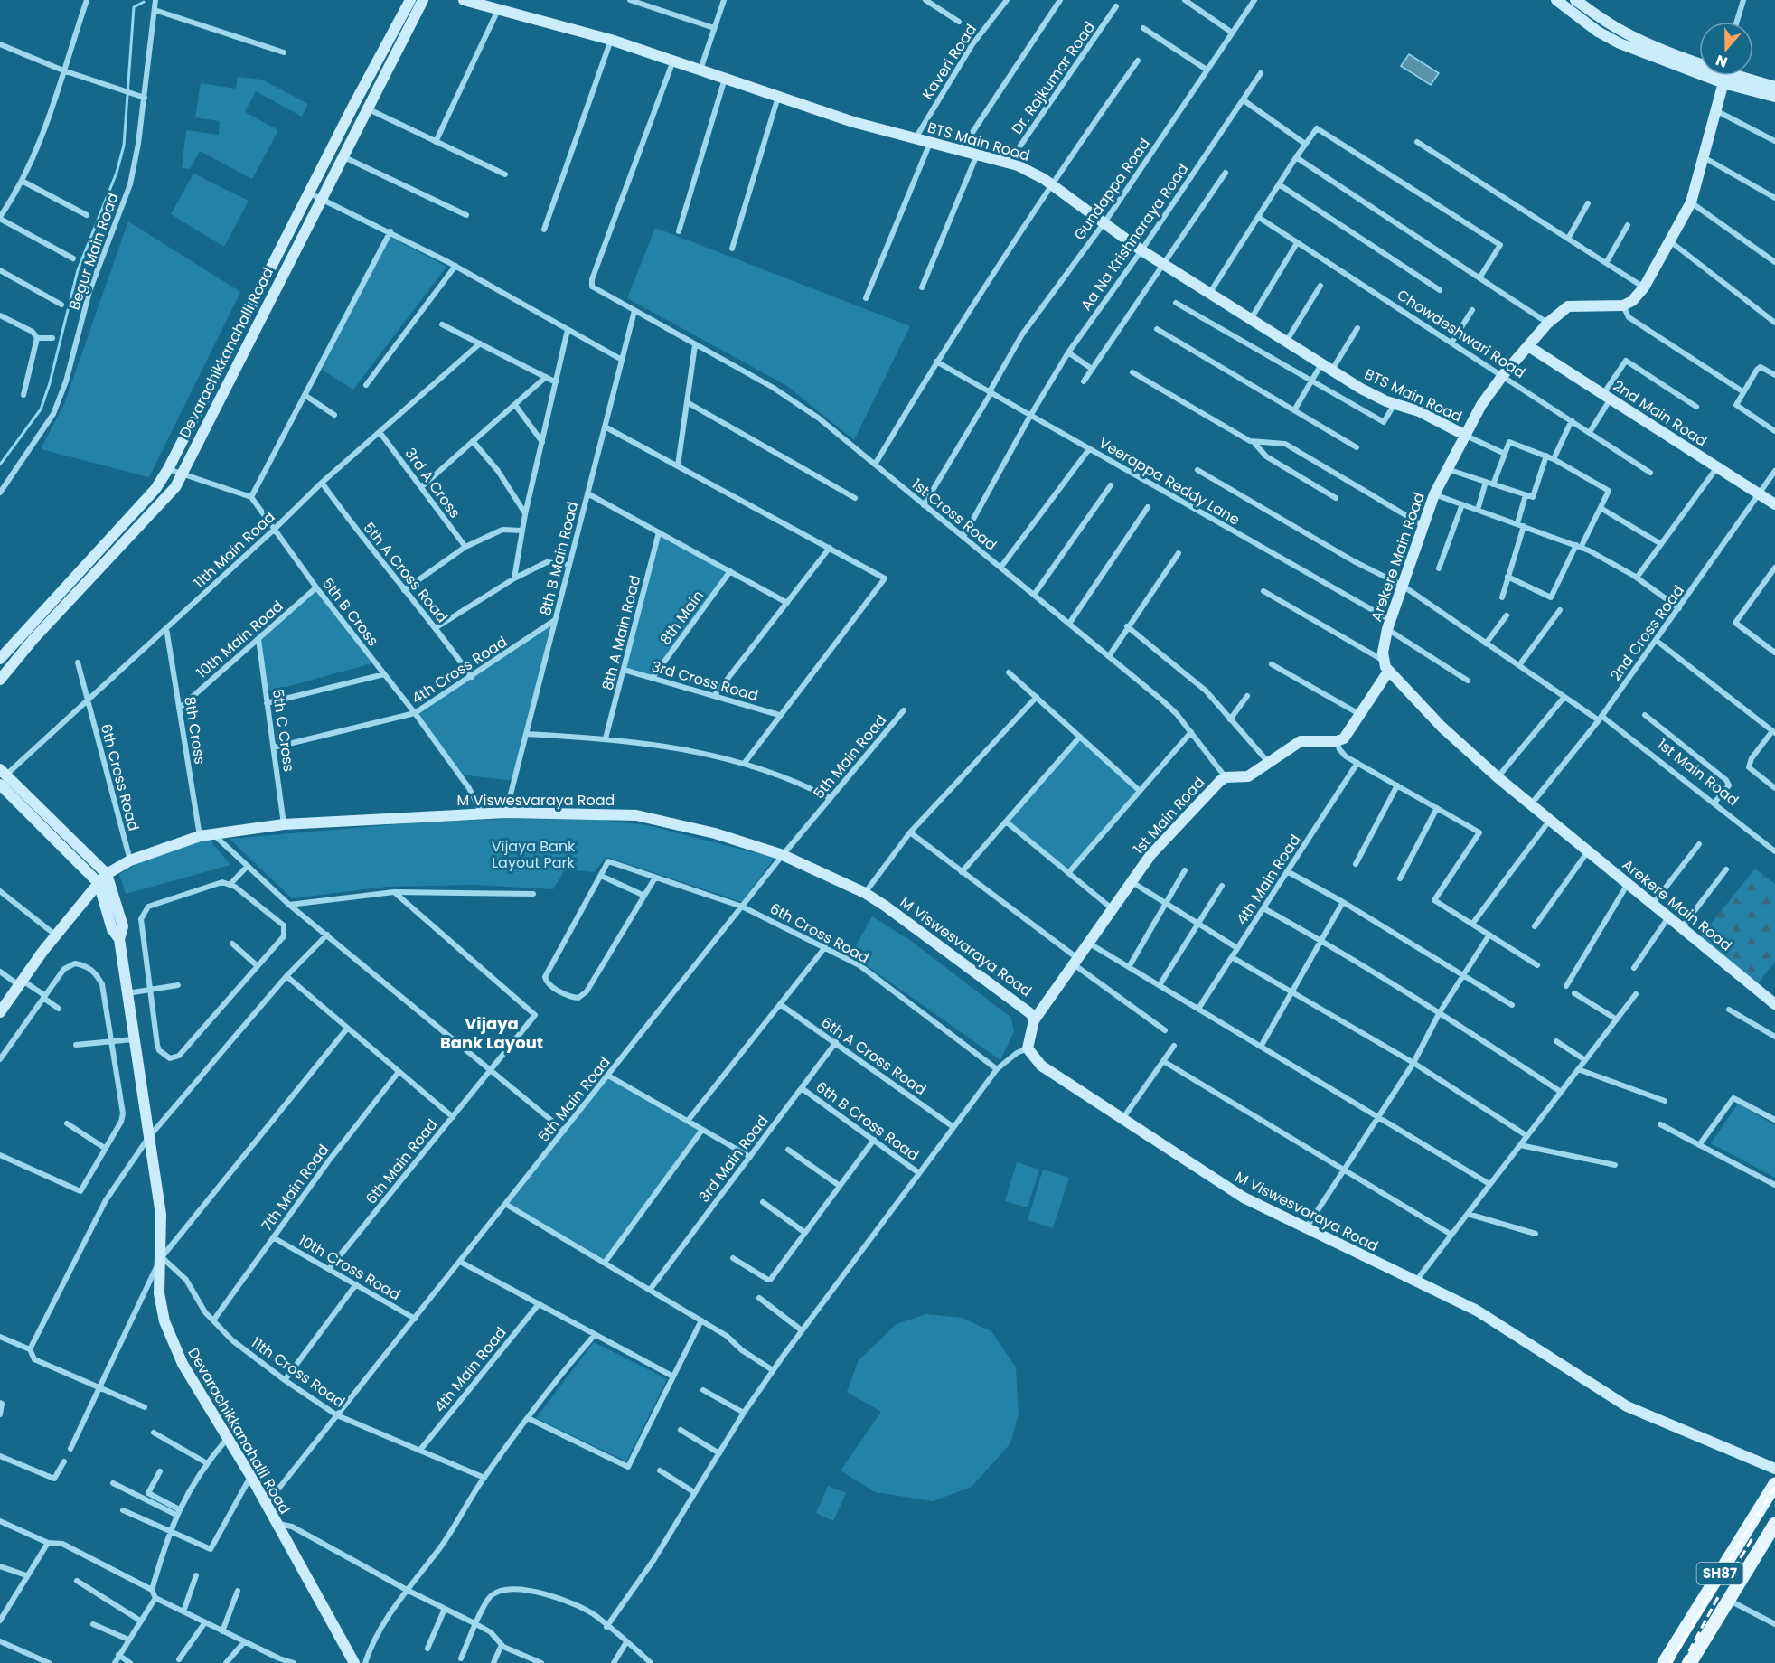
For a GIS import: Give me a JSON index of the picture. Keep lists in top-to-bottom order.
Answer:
{
  "streets": {
    "main road": ["SH87"],
    "street": [
      "Kaveri Road",
      "Dr. Rajkumar Road",
      "BTS Main Road",
      "Gundappa Road",
      "Aa Na Krishnaraya Road",
      "Begur Main Road",
      "Chowdeshwari Road",
      "Devarachikkanahalli Road",
      "2nd Main Road",
      "Veerappa Reddy Lane",
      "3rd A Cross",
      "1st Cross Road",
      "11th Main Road",
      "Arekere Main Road",
      "8th B Main Road",
      "5th A Cross Road",
      "5th B Cross",
      "8th Main",
      "8th A Main Road",
      "2nd Cross Road",
      "10th Main Road",
      "4th Cross Road",
      "3rd Cross Road",
      "8th Cross",
      "5th C Cross",
      "5th Main Road",
      "1st Main Road",
      "6th Cross Road",
      "M Viswesvaraya Road",
      "4th Main Road",
      "6th A Cross Road",
      "6th B Cross Road",
      "3rd Main Road",
      "6th Main Road",
      "7th Main Road",
      "10th Cross Road",
      "11th Cross Road"
    ]
  },
  "crossings": [
    ["Kaveri Road", "BTS Main Road"],
    ["Dr. Rajkumar Road", "BTS Main Road"],
    ["BTS Main Road", "Gundappa Road"],
    ["BTS Main Road", "Aa Na Krishnaraya Road"],
    ["BTS Main Road", "1st Cross Road"],
    ["BTS Main Road", "Arekere Main Road"],
    ["Gundappa Road", "Veerappa Reddy Lane"],
    ["Gundappa Road", "1st Cross Road"],
    ["Aa Na Krishnaraya Road", "Veerappa Reddy Lane"],
    ["Aa Na Krishnaraya Road", "1st Cross Road"],
    ["Chowdeshwari Road", "Arekere Main Road"],
    ["Devarachikkanahalli Road", "11th Main Road"],
    ["Devarachikkanahalli Road", "5th Main Road"],
    ["Devarachikkanahalli Road", "M Viswesvaraya Road"],
    ["Devarachikkanahalli Road", "11th Cross Road"],
    ["2nd Main Road", "Arekere Main Road"],
    ["2nd Main Road", "2nd Cross Road"],
    ["Veerappa Reddy Lane", "Arekere Main Road"],
    ["3rd A Cross", "11th Main Road"],
    ["1st Cross Road", "8th B Main Road"],
    ["1st Cross Road", "1st Main Road"],
    ["11th Main Road", "5th A Cross Road"],
    ["11th Main Road", "5th B Cross"],
    ["11th Main Road", "8th Cross"],
    ["11th Main Road", "6th Cross Road"],
    ["Arekere Main Road", "2nd Cross Road"],
    ["Arekere Main Road", "1st Main Road"],
    ["8th B Main Road", "4th Cross Road"],
    ["8th B Main Road", "M Viswesvaraya Road"],
    ["5th A Cross Road", "4th Cross Road"],
    ["5th B Cross", "10th Main Road"],
    ["5th B Cross", "4th Cross Road"],
    ["5th B Cross", "M Viswesvaraya Road"],
    ["8th Main", "3rd Cross Road"],
    ["8th A Main Road", "3rd Cross Road"],
    ["2nd Cross Road", "1st Main Road"],
    ["10th Main Road", "8th Cross"],
    ["10th Main Road", "5th C Cross"],
    ["4th Cross Road", "5th C Cross"],
    ["8th Cross", "M Viswesvaraya Road"],
    ["5th C Cross", "M Viswesvaraya Road"],
    ["5th Main Road", "6th Cross Road"],
    ["5th Main Road", "M Viswesvaraya Road"],
    ["5th Main Road", "10th Cross Road"],
    ["5th Main Road", "11th Cross Road"],
    ["1st Main Road", "M Viswesvaraya Road"],
    ["6th Cross Road", "M Viswesvaraya Road"],
    ["4th Main Road", "11th Cross Road"],
    ["6th A Cross Road", "3rd Main Road"],
    ["6th B Cross Road", "3rd Main Road"],
    ["6th Main Road", "10th Cross Road"],
    ["7th Main Road", "10th Cross Road"],
    ["7th Main Road", "11th Cross Road"]
  ],
  "districts": ["Vijaya Bank Layout"],
  "parks": ["Vijaya Bank Layout Park"],
  "north": "bottom"
}
